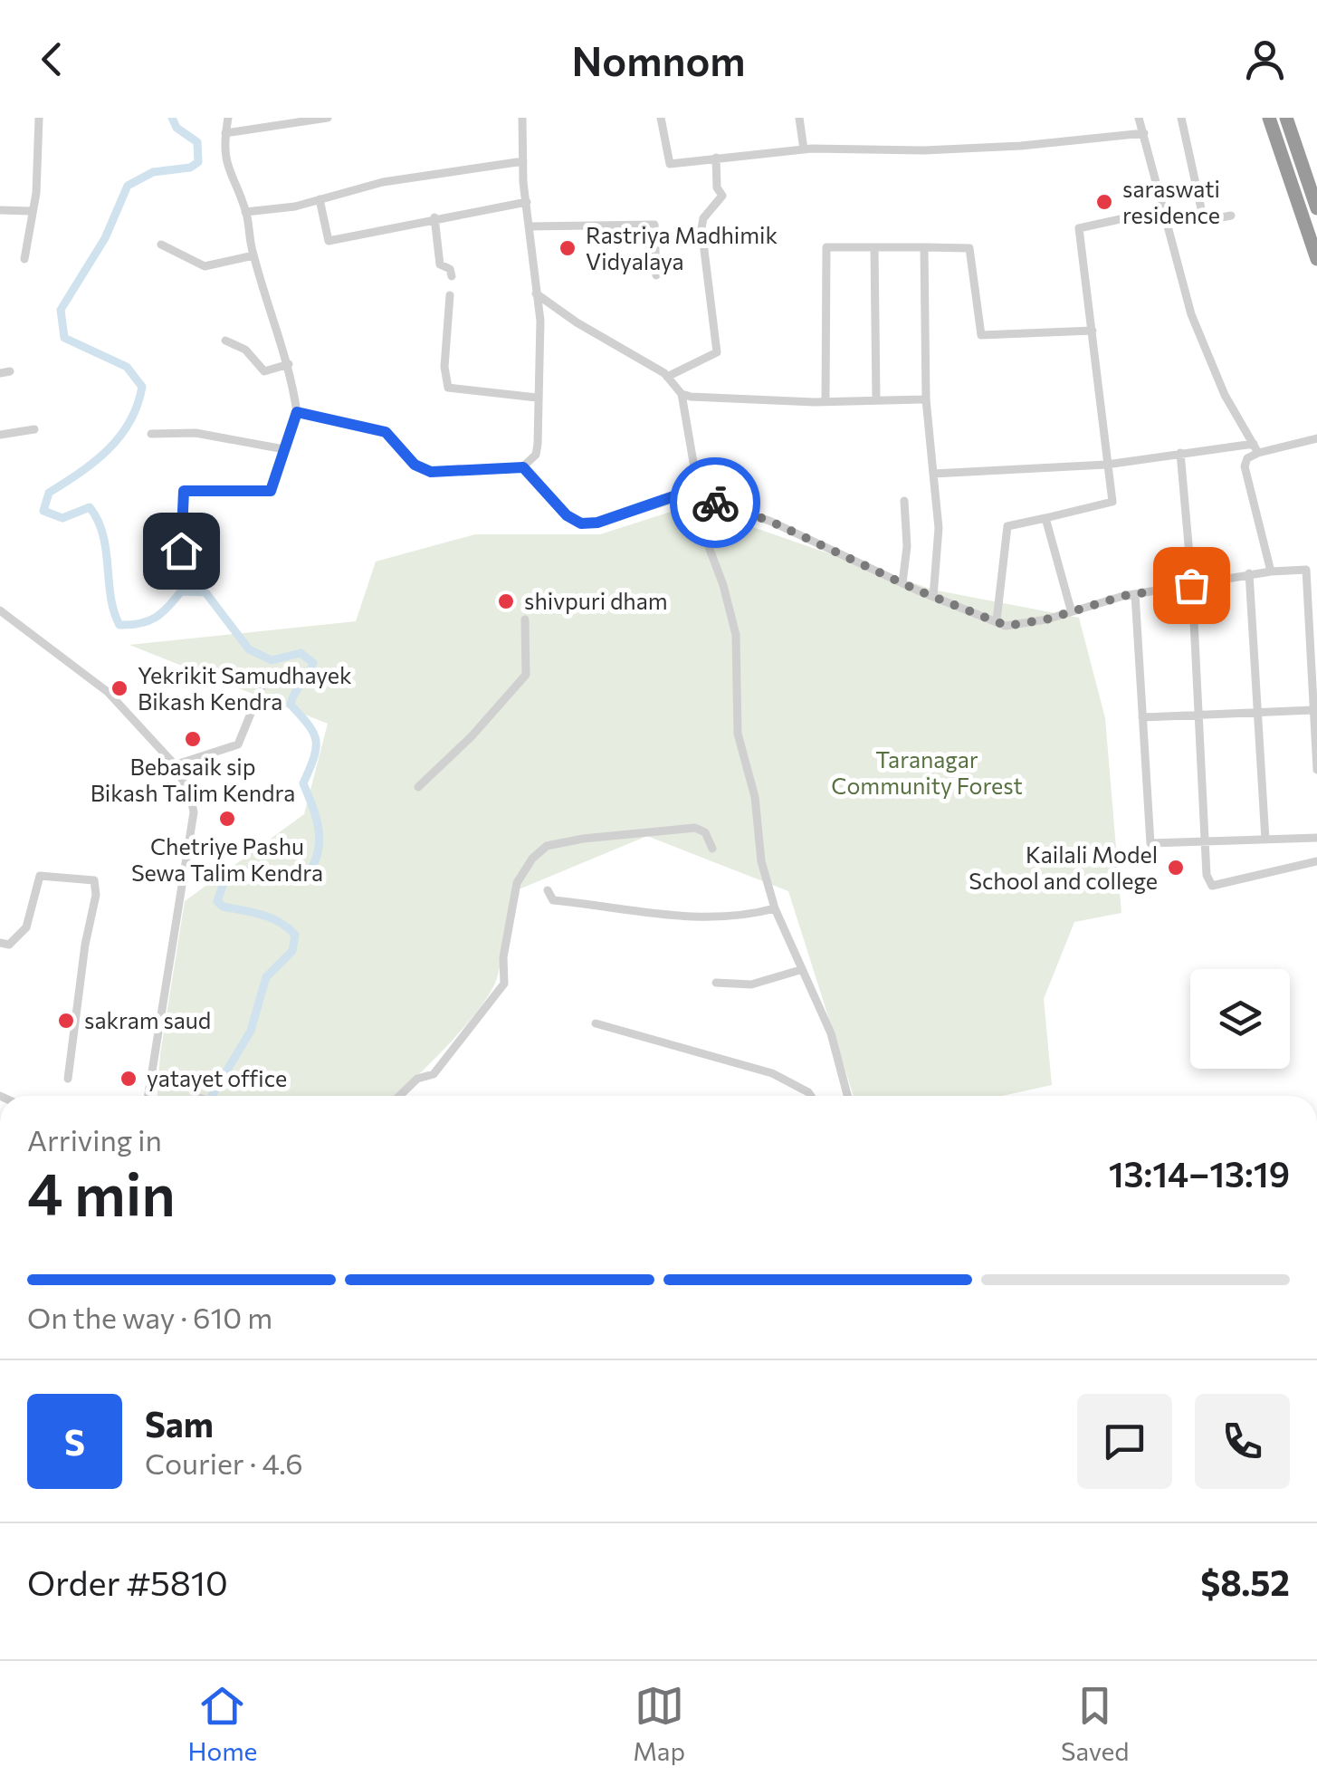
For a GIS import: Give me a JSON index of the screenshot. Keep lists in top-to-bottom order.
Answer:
{
  "parks": ["Taranagar Community Forest"],
  "places": [
    "saraswati residence",
    "Rastriya Madhimik Vidyalaya",
    "shivpuri dham",
    "Yekrikit Samudhayek Bikash Kendra",
    "Bebasaik sip Bikash Talim Kendra",
    "Chetriye Pashu Sewa Talim Kendra",
    "Kailali Model School and college",
    "sakram saud",
    "yatayet office"
  ],
  "page": {
    "header": "Nomnom",
    "heading": ["4 min", "Arriving in", "13:14–13:19"],
    "panel": [
      "Sam",
      "Courier · 4.6",
      "Order #5810",
      "$8.52"
    ],
    "bar": "On the way · 610 m",
    "round": "S",
    "tabs": ["Home", "Map", "Saved"]
  }
}
